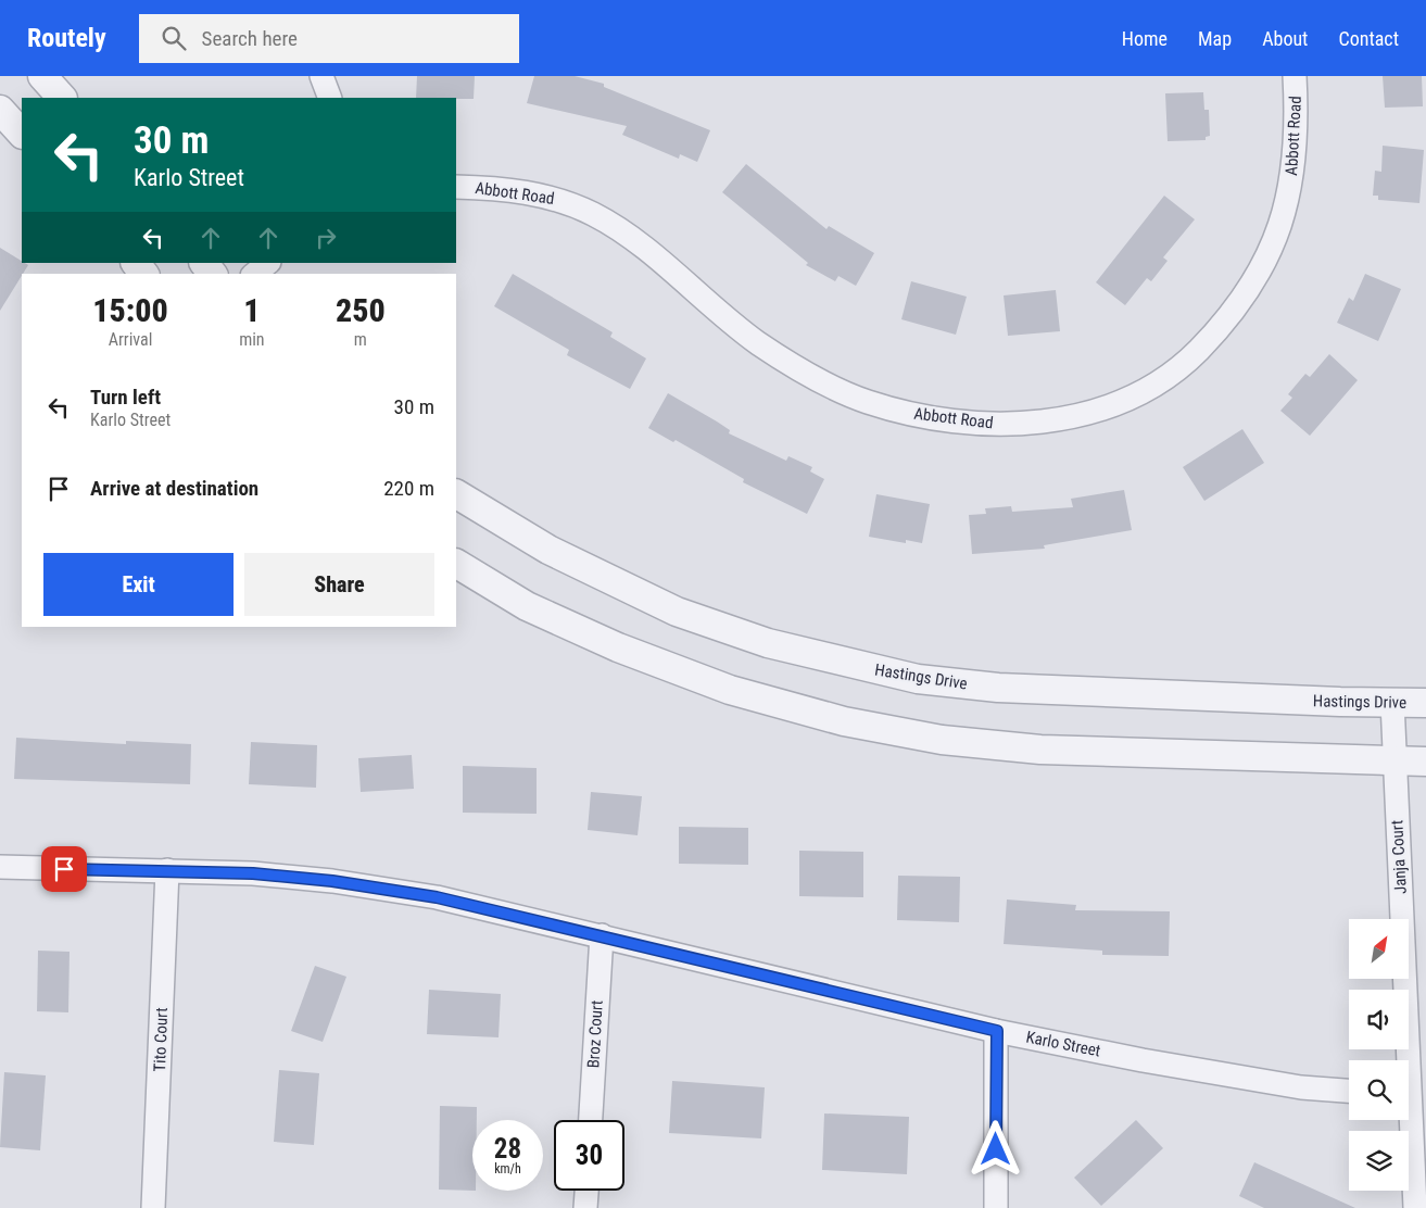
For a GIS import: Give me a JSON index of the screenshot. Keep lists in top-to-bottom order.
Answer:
{
  "streets": {
    "street": [
      "Abbott Road",
      "Hastings Drive",
      "Janja Court",
      "Broz Court",
      "Tito Court",
      "Karlo Street"
    ]
  },
  "crossings": [
    ["Hastings Drive", "Janja Court"],
    ["Broz Court", "Karlo Street"],
    ["Tito Court", "Karlo Street"]
  ],
  "north": "top right",
  "page": {
    "header": "Routely",
    "search": "Search here",
    "nav": [
      "Home",
      "Map",
      "About",
      "Contact"
    ],
    "turn": ["30 m", "Karlo Street"],
    "eta": [
      "15:00",
      "Arrival",
      "1",
      "min",
      "250",
      "m"
    ],
    "list": [
      {
        "name": "Turn left",
        "note": "Karlo Street",
        "value": "30 m"
      },
      {
        "name": "Arrive at destination",
        "value": "220 m"
      }
    ],
    "buttons": ["Exit", "Share"],
    "speed": "28 km/h",
    "limit": "30"
  }
}
